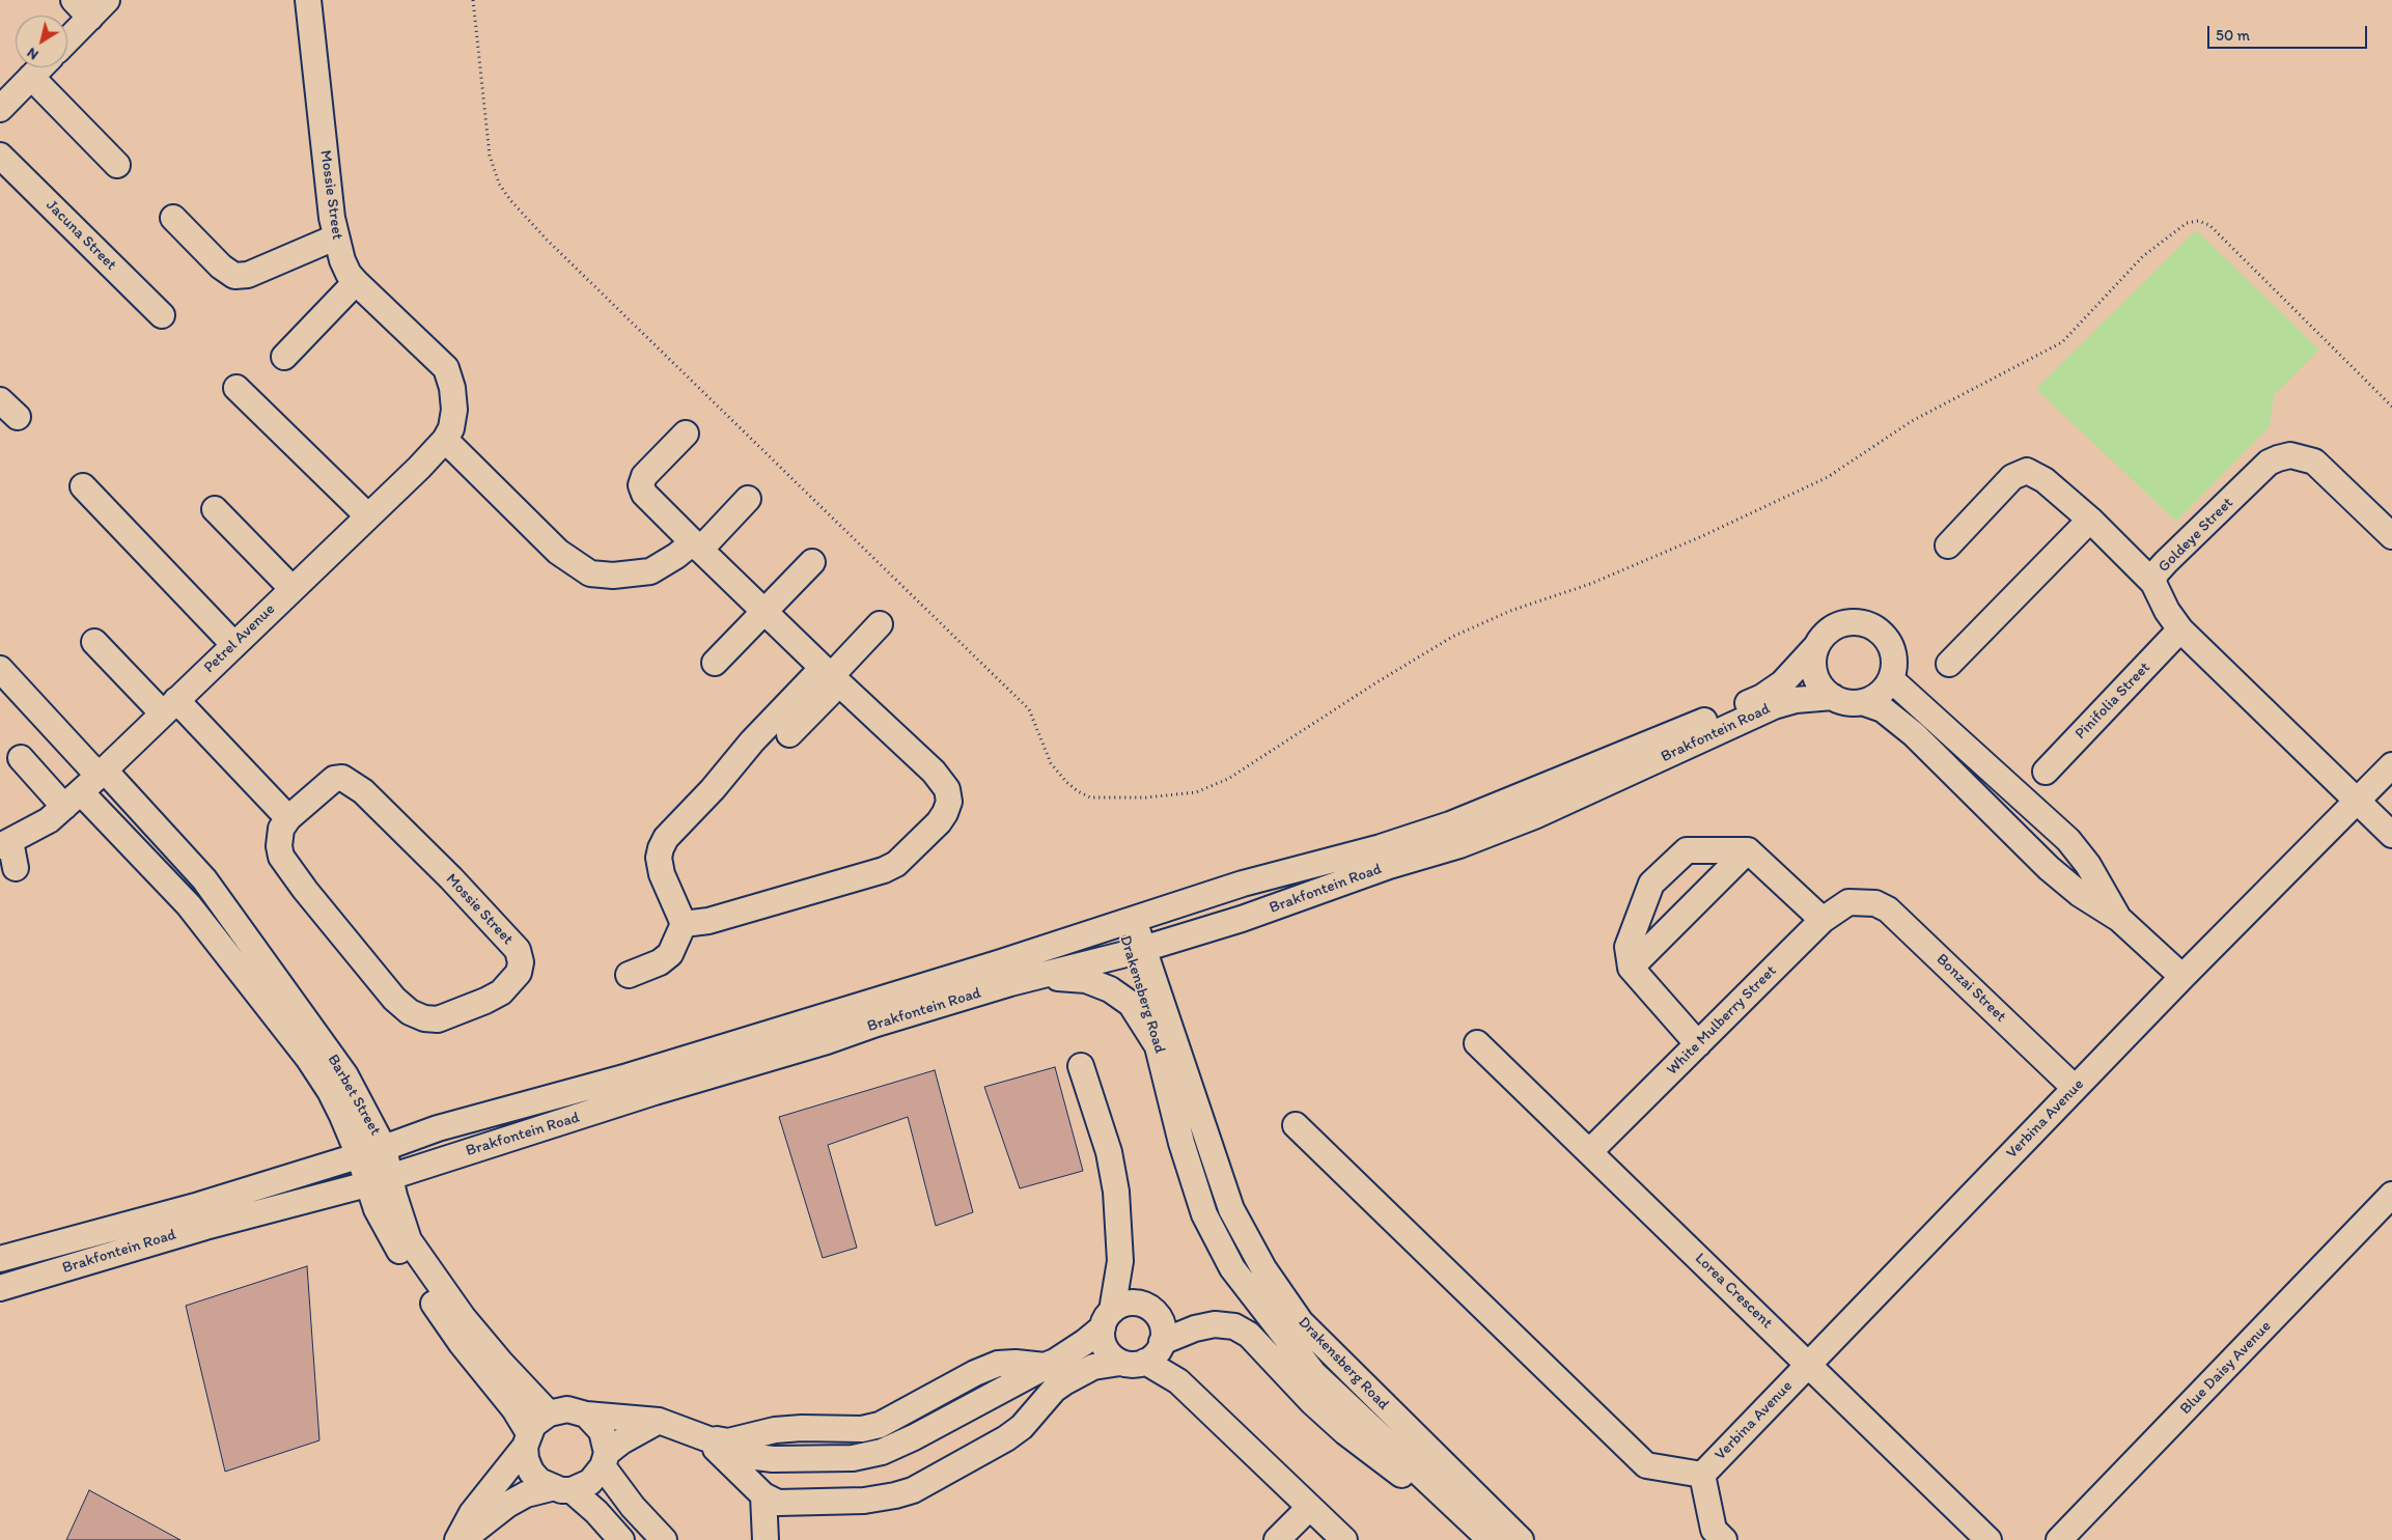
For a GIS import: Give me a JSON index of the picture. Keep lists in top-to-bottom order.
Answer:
{
  "streets": {
    "street": [
      "Mossie Street",
      "Jacuna Street",
      "Goldeye Street",
      "Petrel Avenue",
      "Pinifolia Street",
      "Brakfontein Road",
      "Bonzai Street",
      "Drakensberg Road",
      "White Mulberry Street",
      "Barbet Street",
      "Verbina Avenue",
      "Lorea Crescent",
      "Blue Daisy Avenue"
    ]
  },
  "crossings": [
    ["Mossie Street", "Petrel Avenue"],
    ["Goldeye Street", "Pinifolia Street"],
    ["Goldeye Street", "Verbina Avenue"],
    ["Petrel Avenue", "Barbet Street"],
    ["Brakfontein Road", "Drakensberg Road"],
    ["Brakfontein Road", "Barbet Street"],
    ["Bonzai Street", "White Mulberry Street"],
    ["Bonzai Street", "Verbina Avenue"],
    ["White Mulberry Street", "Lorea Crescent"],
    ["Verbina Avenue", "Lorea Crescent"]
  ],
  "scale_bar": "50 m",
  "north": "bottom left"
}
